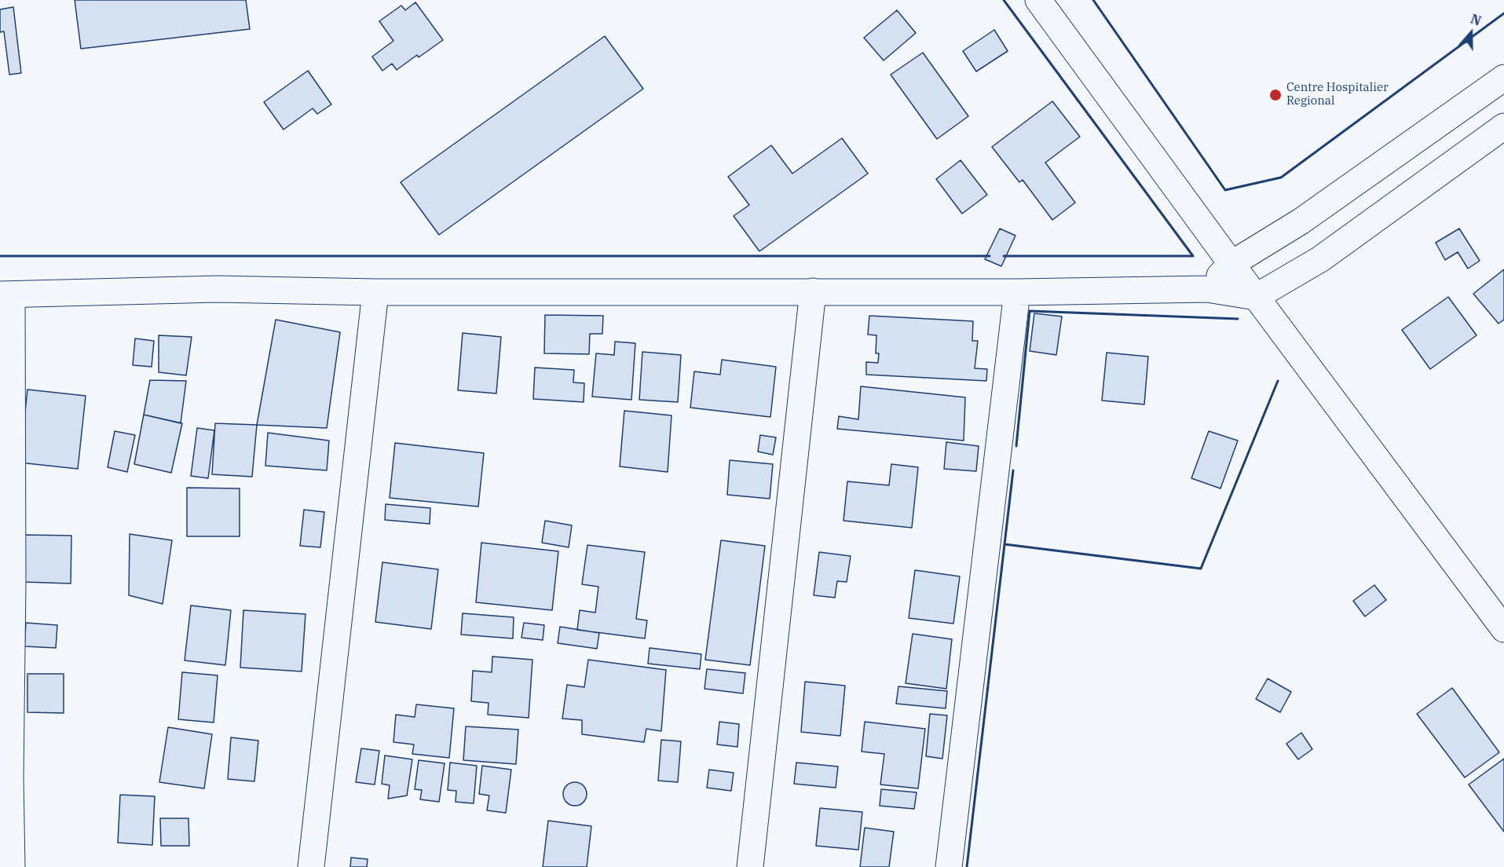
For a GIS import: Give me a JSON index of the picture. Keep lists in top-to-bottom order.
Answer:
{
  "places": ["Centre Hospitalier Regional"],
  "north": "top"
}
